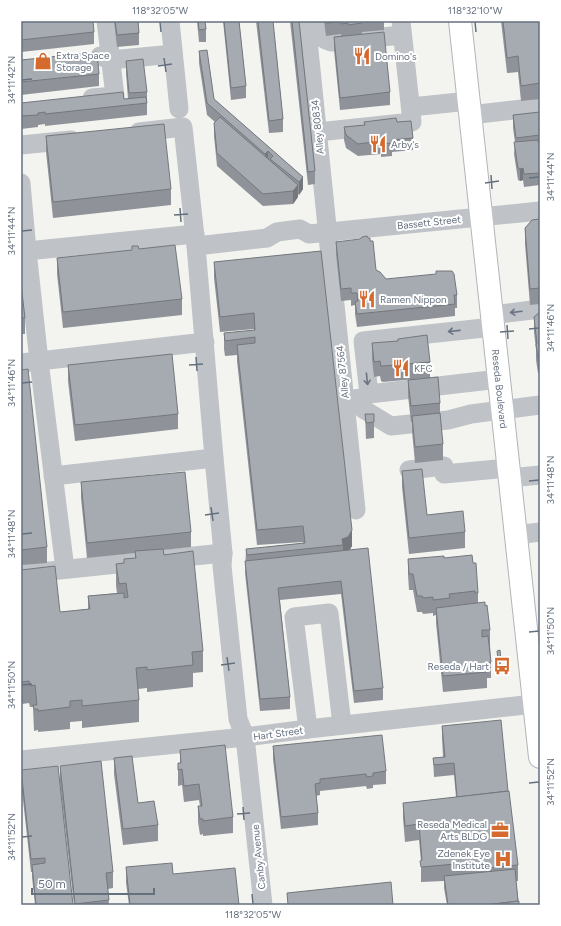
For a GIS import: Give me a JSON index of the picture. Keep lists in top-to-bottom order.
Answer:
{
  "streets": {
    "main road": ["Reseda Boulevard"],
    "street": [
      "Alley 80834",
      "Bassett Street",
      "Alley 87564",
      "Hart Street",
      "Canby Avenue"
    ]
  },
  "crossings": [
    ["Alley 80834", "Bassett Street"],
    ["Alley 80834", "Alley 87564"],
    ["Bassett Street", "Alley 87564"],
    ["Bassett Street", "Reseda Boulevard"],
    ["Reseda Boulevard", "Hart Street"],
    ["Hart Street", "Canby Avenue"]
  ],
  "places": {
    "restaurant": [
      "Domino's",
      "Arby's",
      "Ramen Nippon",
      "KFC"
    ],
    "shop": ["Extra Space Storage"],
    "bus stop": ["Reseda / Hart"],
    "office": ["Reseda Medical Arts BLDG"],
    "hospital": ["Zdenek Eye Institute"]
  },
  "scale_bar": "50 m",
  "coordinates": [
    "118°32'05\"W",
    "118°32'10\"W",
    "34°11'42\"N",
    "34°11'44\"N",
    "34°11'46\"N",
    "34°11'48\"N",
    "34°11'50\"N",
    "34°11'52\"N"
  ]
}
